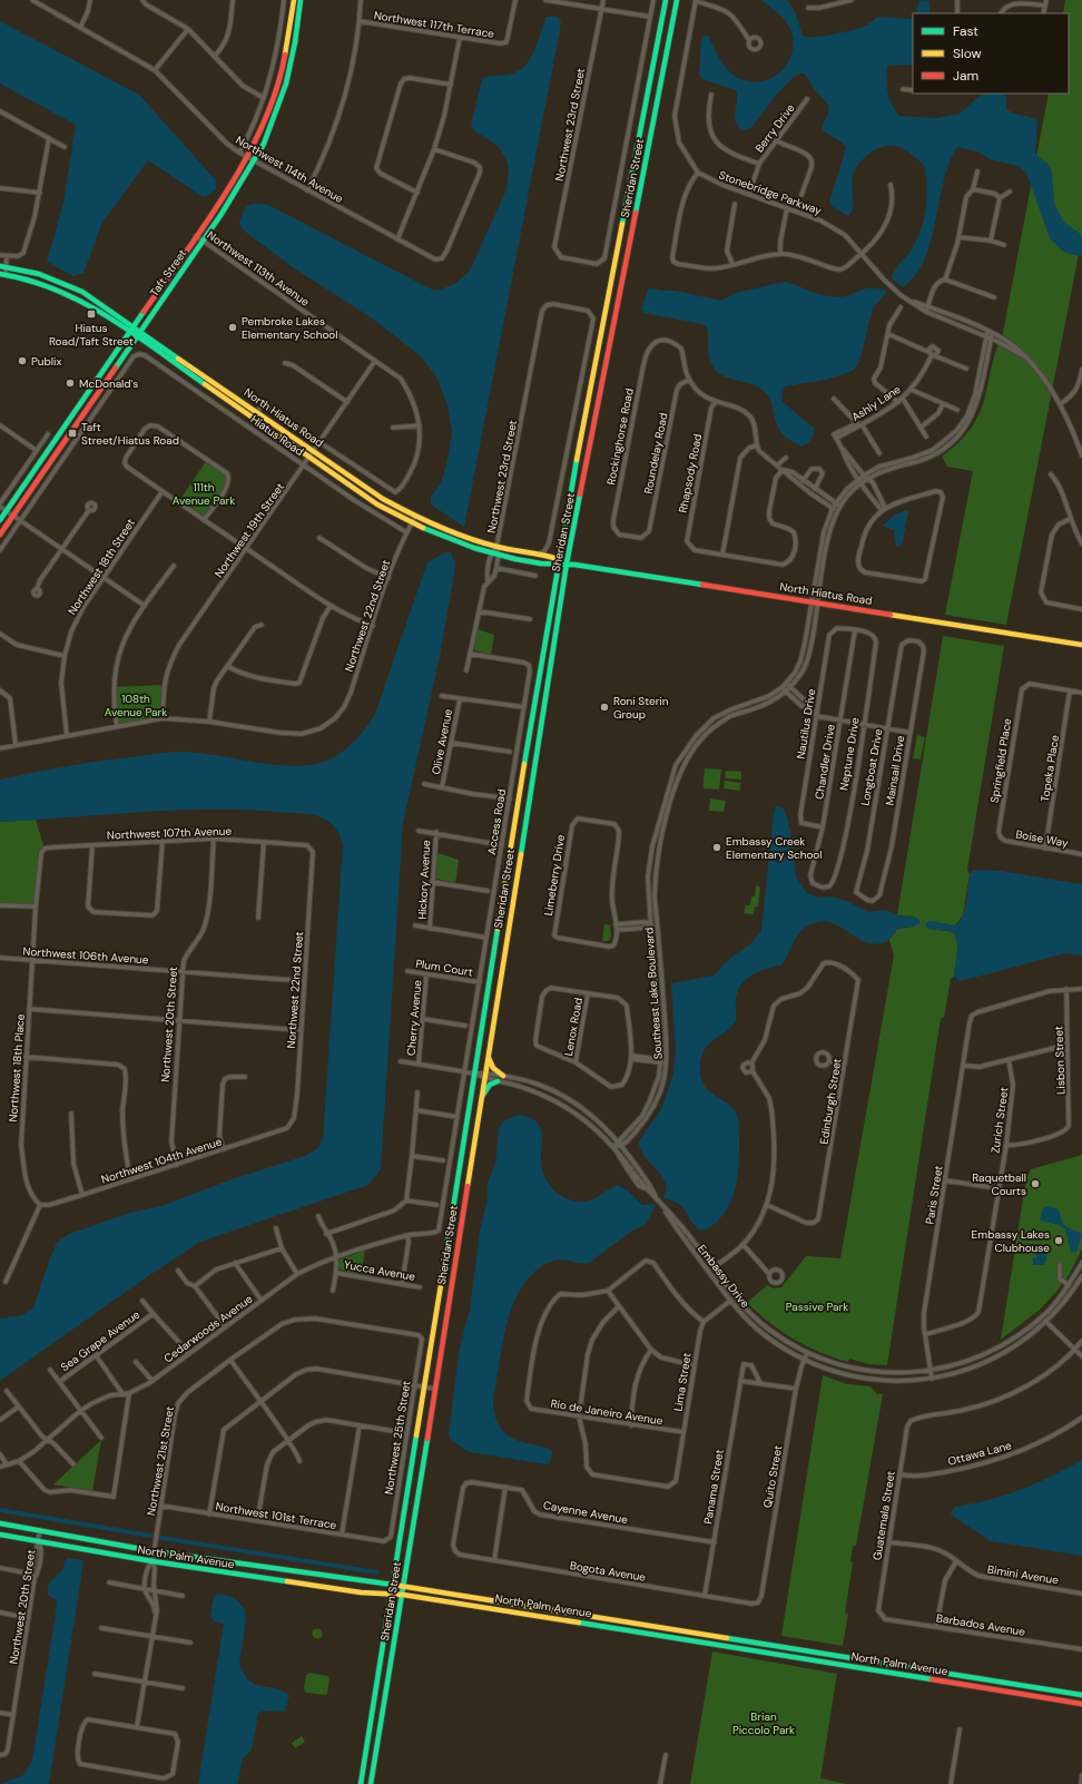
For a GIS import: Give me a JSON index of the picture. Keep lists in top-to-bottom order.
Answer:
{
  "streets": {
    "main road": [
      "Sheridan Street",
      "Taft Street",
      "North Hiatus Road",
      "North Palm Avenue"
    ],
    "street": [
      "Northwest 117th Terrace",
      "Northwest 23rd Street",
      "Berry Drive",
      "Northwest 114th Avenue",
      "Stonebridge Parkway",
      "Northwest 113th Avenue",
      "Ashly Lane",
      "Hiatus Road",
      "Rockinghorse Road",
      "Roundelay Road",
      "Rhapsody Road",
      "Northwest 19th Street",
      "Northwest 18th Street",
      "Northwest 22nd Street",
      "Nautilus Drive",
      "Olive Avenue",
      "Neptune Drive",
      "Springfield Place",
      "Chandler Drive",
      "Longboat Drive",
      "Topeka Place",
      "Mainsail Drive",
      "Access Road",
      "Northwest 107th Avenue",
      "Boise Way",
      "Limeberry Drive",
      "Hickory Avenue",
      "Northwest 106th Avenue",
      "Plum Court",
      "Southeast Lake Boulevard",
      "Cherry Avenue",
      "Northwest 20th Street",
      "Lenox Road",
      "Lisbon Street",
      "Northwest 18th Place",
      "Edinburgh Street",
      "Zurich Street",
      "Northwest 104th Avenue",
      "Paris Street",
      "Yucca Avenue",
      "Embassy Drive",
      "Cedarwoods Avenue",
      "Sea Grape Avenue",
      "Lima Street",
      "Rio de Janeiro Avenue",
      "Northwest 25th Street",
      "Ottawa Lane",
      "Northwest 21st Street",
      "Quito Street",
      "Panama Street",
      "Cayenne Avenue",
      "Northwest 101st Terrace",
      "Guatemala Street",
      "Bogota Avenue",
      "Bimini Avenue",
      "Barbados Avenue"
    ]
  },
  "crossings": [
    ["Northwest 23rd Street", "Sheridan Street"],
    ["Northwest 23rd Street", "North Hiatus Road"],
    ["Berry Drive", "Stonebridge Parkway"],
    ["Northwest 114th Avenue", "Taft Street"],
    ["Sheridan Street", "North Hiatus Road"],
    ["Sheridan Street", "Embassy Drive"],
    ["Sheridan Street", "North Palm Avenue"],
    ["Stonebridge Parkway", "Southeast Lake Boulevard"],
    ["Northwest 113th Avenue", "Taft Street"],
    ["Northwest 113th Avenue", "Northwest 19th Street"],
    ["Taft Street", "North Hiatus Road"],
    ["North Hiatus Road", "Northwest 19th Street"],
    ["North Hiatus Road", "Northwest 22nd Street"],
    ["North Hiatus Road", "Southeast Lake Boulevard"],
    ["Hiatus Road", "Northwest 19th Street"],
    ["Hiatus Road", "Northwest 22nd Street"],
    ["Rockinghorse Road", "Roundelay Road"],
    ["Northwest 22nd Street", "Northwest 107th Avenue"],
    ["Northwest 22nd Street", "Northwest 106th Avenue"],
    ["Northwest 22nd Street", "Northwest 104th Avenue"],
    ["Nautilus Drive", "Neptune Drive"],
    ["Nautilus Drive", "Chandler Drive"],
    ["Neptune Drive", "Chandler Drive"],
    ["Springfield Place", "Topeka Place"],
    ["Springfield Place", "Boise Way"],
    ["Longboat Drive", "Mainsail Drive"],
    ["Topeka Place", "Boise Way"],
    ["Access Road", "Plum Court"],
    ["Northwest 107th Avenue", "Northwest 20th Street"],
    ["Northwest 107th Avenue", "Northwest 18th Place"],
    ["Northwest 106th Avenue", "Northwest 20th Street"],
    ["Northwest 106th Avenue", "Northwest 18th Place"],
    ["Plum Court", "Cherry Avenue"],
    ["Southeast Lake Boulevard", "Embassy Drive"],
    ["Northwest 20th Street", "Northwest 104th Avenue"],
    ["Northwest 20th Street", "North Palm Avenue"],
    ["Lisbon Street", "Zurich Street"],
    ["Lisbon Street", "Paris Street"],
    ["Northwest 18th Place", "Northwest 104th Avenue"],
    ["Zurich Street", "Paris Street"],
    ["Paris Street", "Embassy Drive"],
    ["Embassy Drive", "Quito Street"],
    ["Lima Street", "Rio de Janeiro Avenue"],
    ["Northwest 25th Street", "Northwest 21st Street"],
    ["Northwest 25th Street", "Northwest 101st Terrace"],
    ["Ottawa Lane", "Guatemala Street"],
    ["Northwest 21st Street", "Northwest 101st Terrace"],
    ["Northwest 21st Street", "North Palm Avenue"],
    ["Quito Street", "Bogota Avenue"],
    ["Panama Street", "Cayenne Avenue"],
    ["Panama Street", "Bogota Avenue"],
    ["Cayenne Avenue", "Bogota Avenue"],
    ["Guatemala Street", "Bimini Avenue"],
    ["Guatemala Street", "Barbados Avenue"]
  ],
  "parks": [
    "111th Avenue Park",
    "108th Avenue Park",
    "Passive Park",
    "Brian Piccolo Park"
  ],
  "places": {
    "transit": ["Hiatus Road/Taft Street", "Taft Street/Hiatus Road"],
    "other": [
      "Pembroke Lakes Elementary School",
      "Publix",
      "McDonald's",
      "Roni Sterin Group",
      "Embassy Creek Elementary School",
      "Raquetball Courts",
      "Embassy Lakes Clubhouse"
    ]
  },
  "legend": ["Fast", "Slow", "Jam"]
}
